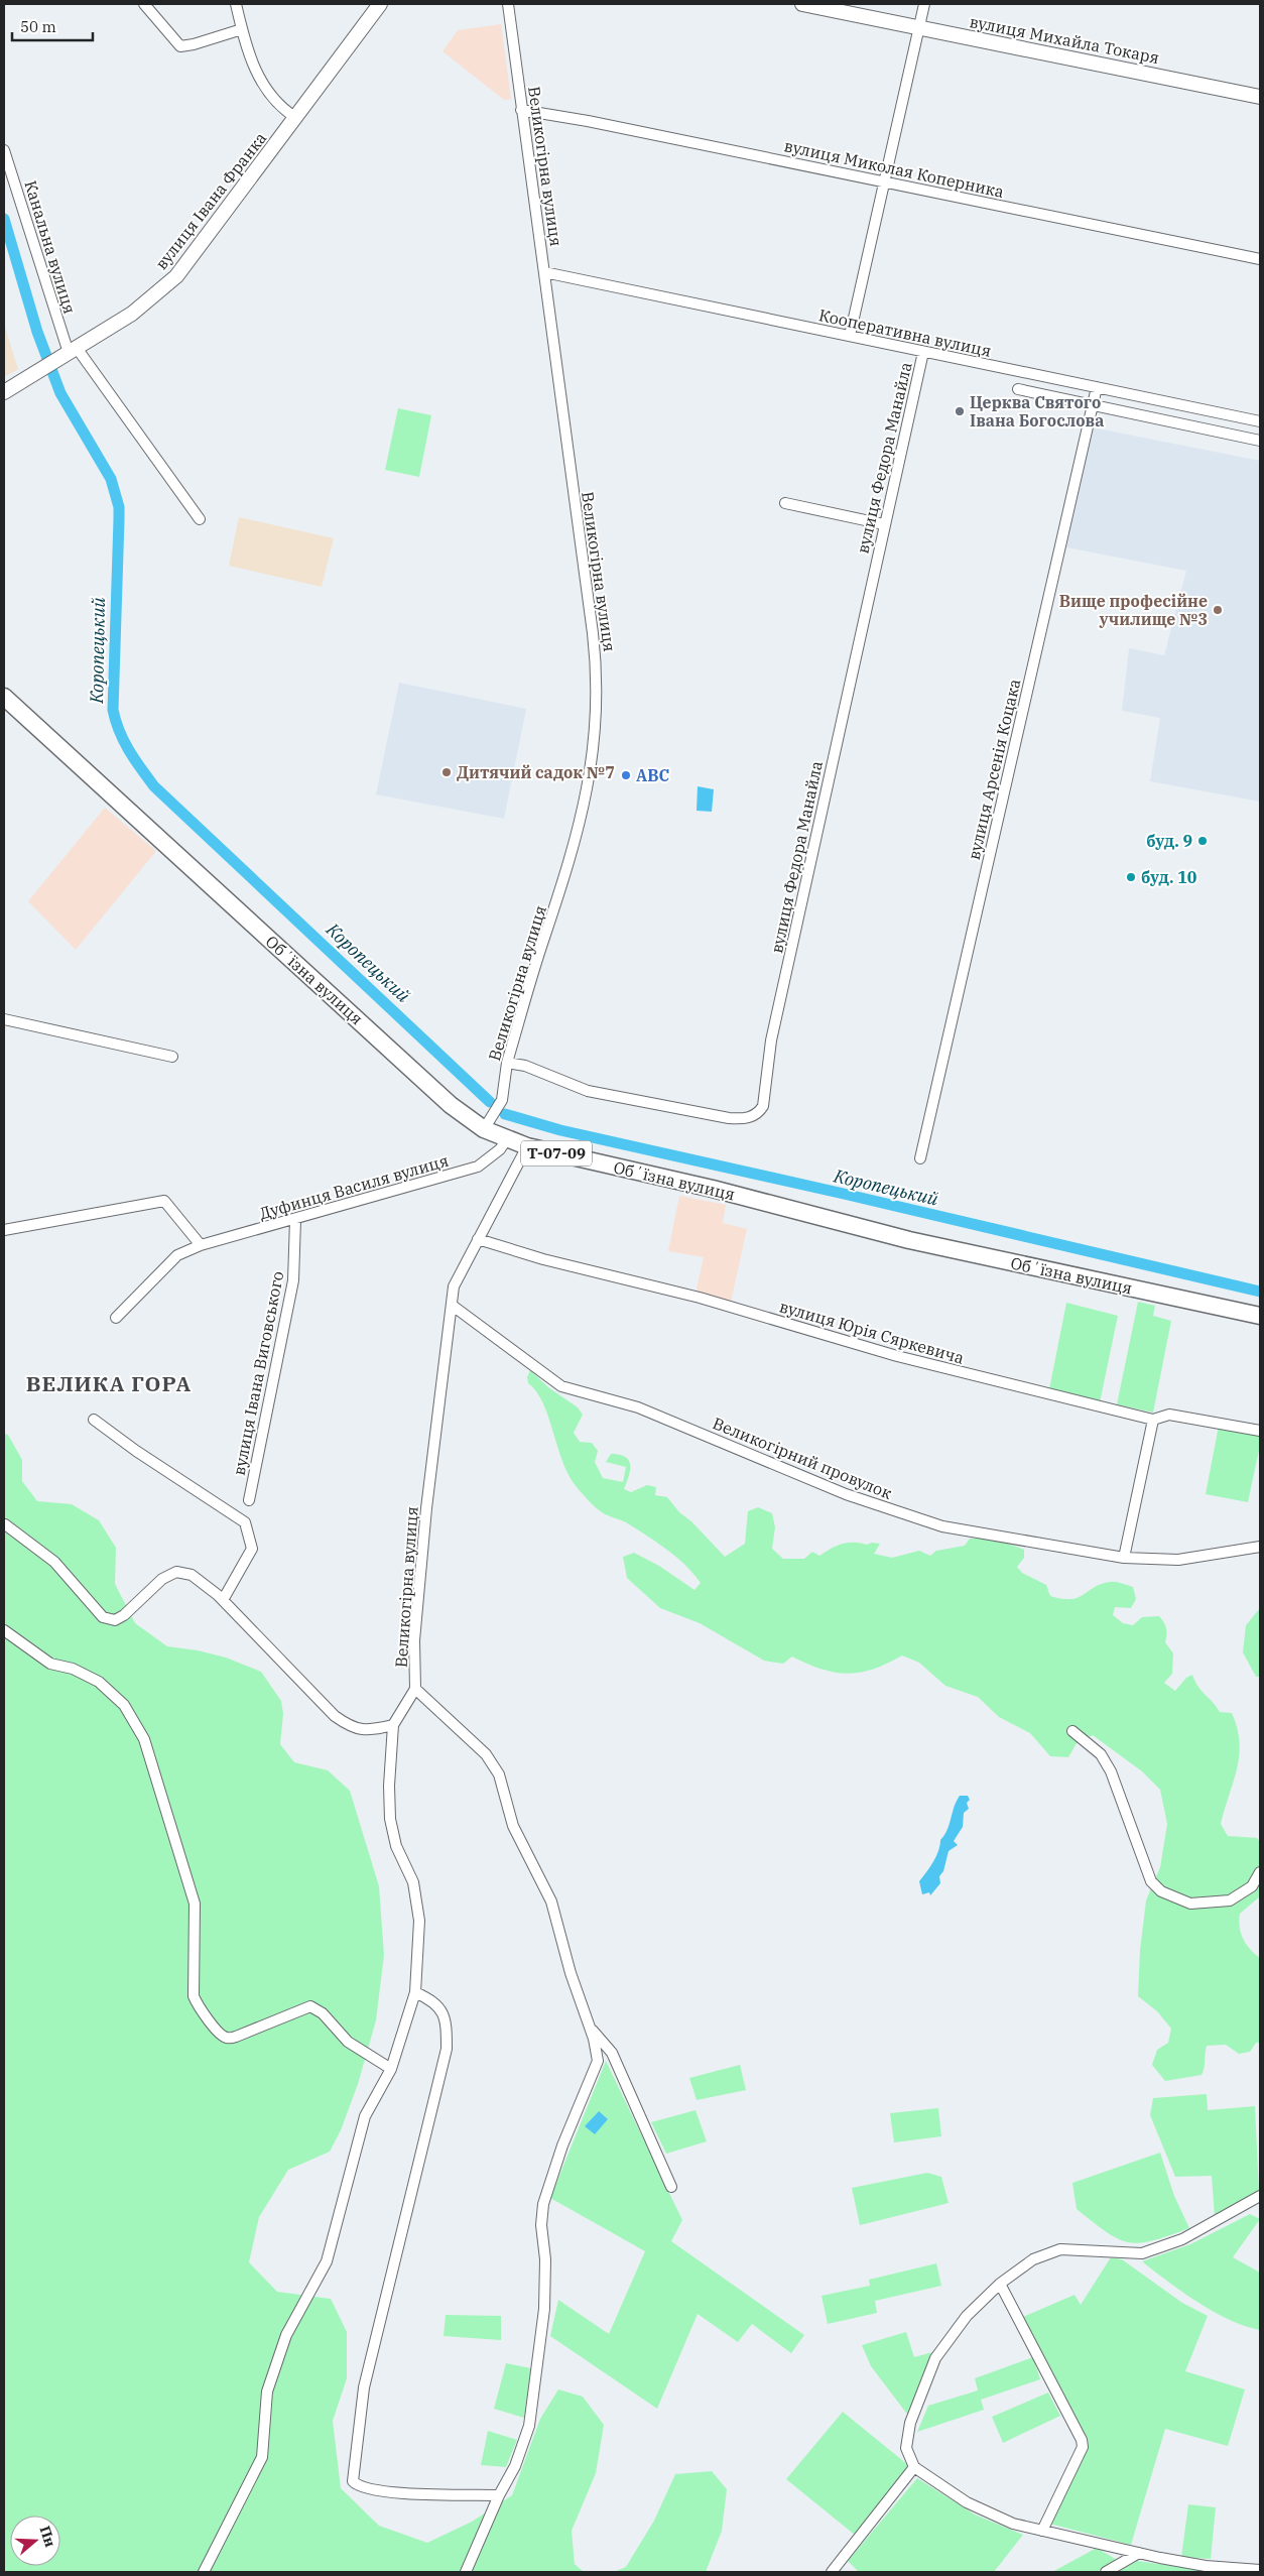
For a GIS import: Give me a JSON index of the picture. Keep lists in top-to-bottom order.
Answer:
{
  "streets": {
    "main road": [
      "вулиця Михайла Токаря",
      "вулиця Івана Франка",
      "Обʼїзна вулиця",
      "Т-07-09"
    ],
    "street": [
      "Великогірна вулиця",
      "вулиця Миколая Коперника",
      "Канальна вулиця",
      "Кооперативна вулиця",
      "вулиця Федора Манайла",
      "вулиця Арсенія Коцака",
      "Дуфинця Василя вулиця",
      "вулиця Юрія Сяркевича",
      "вулиця Івана Виговського",
      "Великогірний провулок"
    ]
  },
  "crossings": [
    ["Великогірна вулиця", "вулиця Миколая Коперника"],
    ["Великогірна вулиця", "Кооперативна вулиця"],
    ["Великогірна вулиця", "вулиця Федора Манайла"],
    ["Великогірна вулиця", "Обʼїзна вулиця"],
    ["Великогірна вулиця", "вулиця Юрія Сяркевича"],
    ["Великогірна вулиця", "Великогірний провулок"],
    ["вулиця Івана Франка", "Канальна вулиця"],
    ["Кооперативна вулиця", "вулиця Федора Манайла"],
    ["Кооперативна вулиця", "вулиця Арсенія Коцака"],
    ["Обʼїзна вулиця", "Дуфинця Василя вулиця"],
    ["Дуфинця Василя вулиця", "вулиця Івана Виговського"]
  ],
  "districts": ["ВЕЛИКА ГОРА"],
  "water": ["Коропецький"],
  "places": [
    "Церква Святого Івана Богослова",
    "Вище професійне училище №3",
    "Дитячий садок №7",
    "АВС",
    "буд. 9",
    "буд. 10"
  ],
  "scale_bar": "50 m",
  "north": "right"
}
